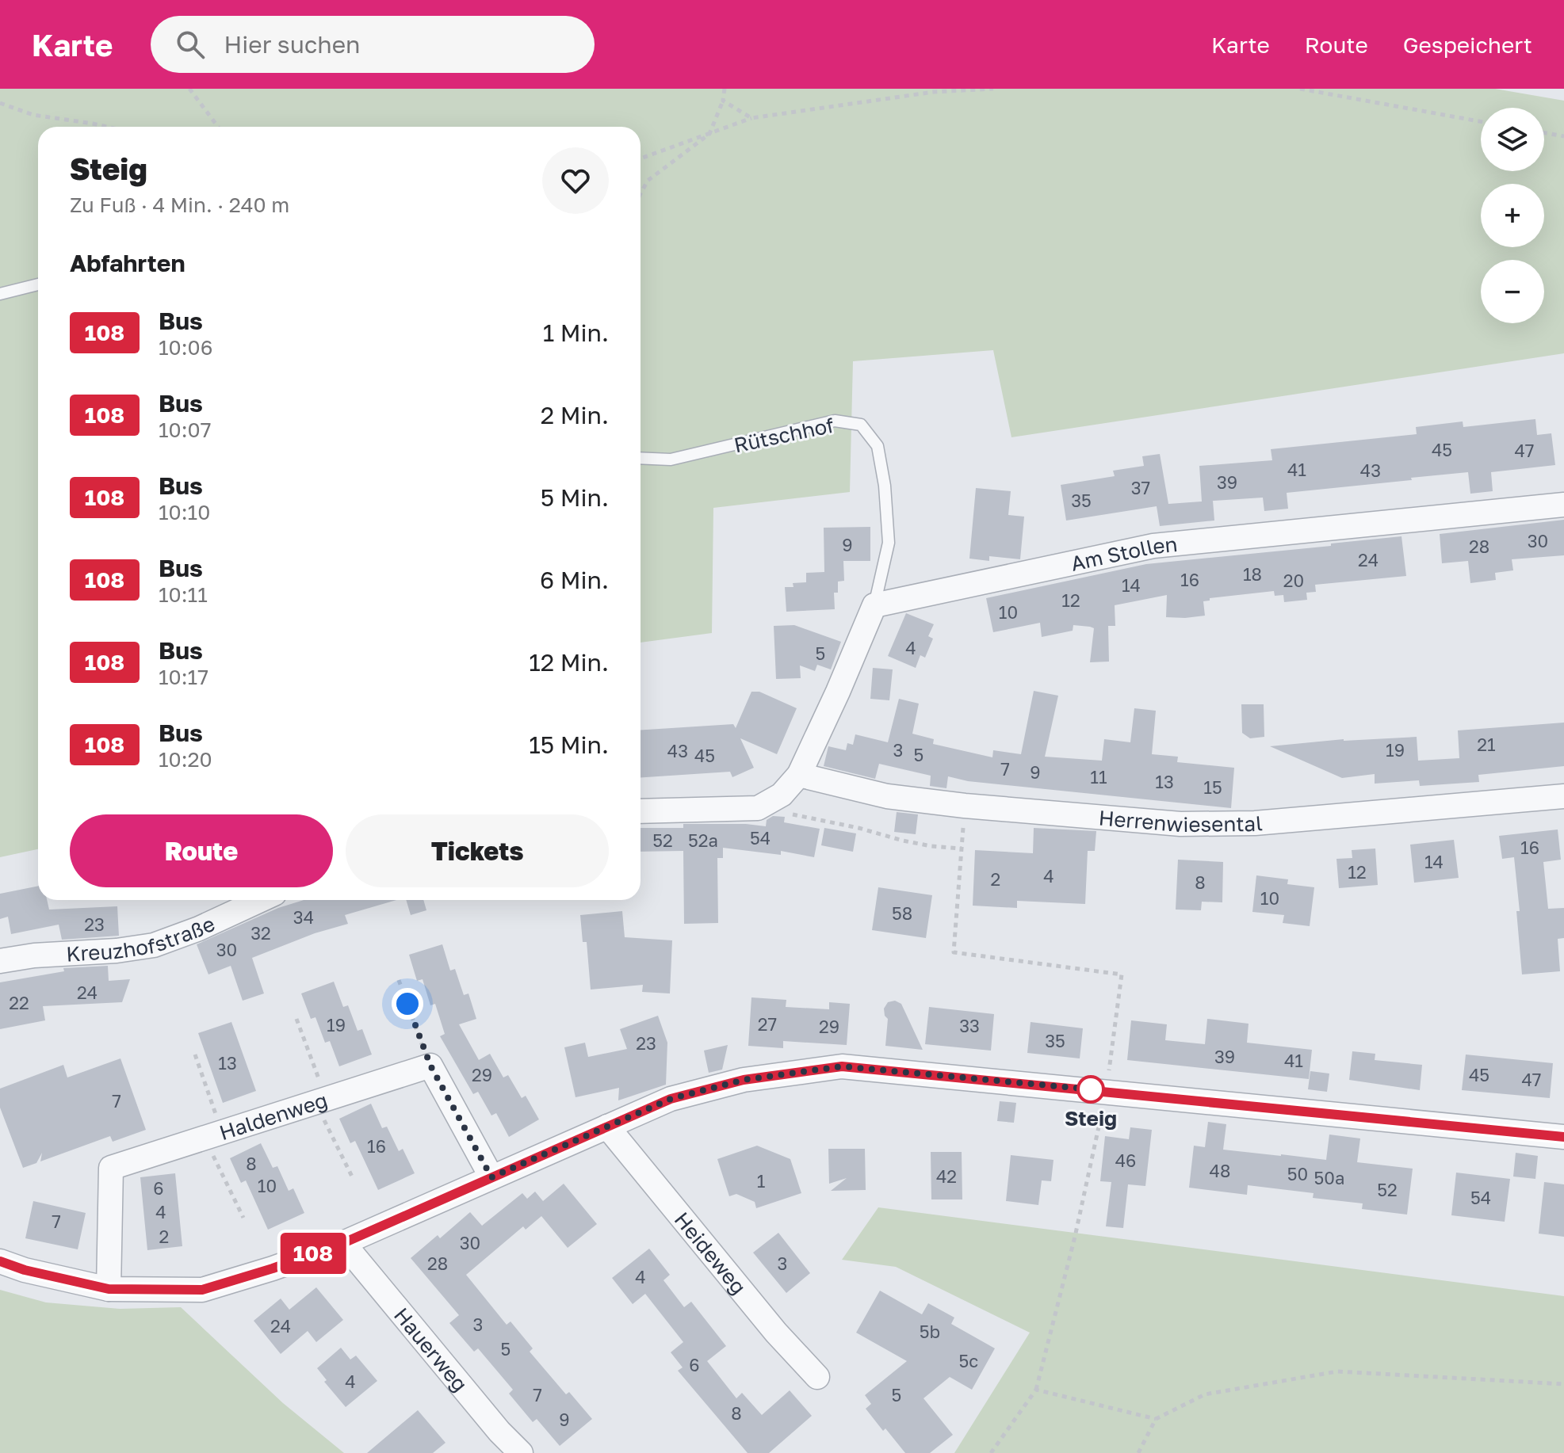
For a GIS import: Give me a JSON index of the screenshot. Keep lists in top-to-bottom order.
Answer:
{
  "streets": {
    "street": [
      "Am Stollen",
      "Herrenwiesental",
      "Kreuzhofstraße",
      "Haldenweg",
      "Heideweg",
      "Hauerweg"
    ],
    "lane": ["Rütschhof"]
  },
  "crossings": [
    ["Rütschhof", "Am Stollen"]
  ],
  "places": ["Steig"],
  "lines": ["bus line 108"],
  "house_numbers": [
    "45",
    "47",
    "41",
    "43",
    "39",
    "37",
    "35",
    "30",
    "9",
    "28",
    "24",
    "18",
    "16",
    "20",
    "14",
    "12",
    "10",
    "4",
    "5",
    "21",
    "3",
    "19",
    "43",
    "5",
    "45",
    "7",
    "9",
    "11",
    "13",
    "15",
    "54",
    "52",
    "52a",
    "16",
    "14",
    "12",
    "4",
    "2",
    "8",
    "10",
    "58",
    "34",
    "23",
    "32",
    "30",
    "24",
    "22",
    "27",
    "19",
    "33",
    "29",
    "35",
    "23",
    "39",
    "41",
    "13",
    "29",
    "45",
    "47",
    "7",
    "16",
    "46",
    "8",
    "48",
    "50",
    "42",
    "50a",
    "1",
    "10",
    "6",
    "52",
    "54",
    "4",
    "7",
    "2",
    "30",
    "28",
    "3",
    "4",
    "3",
    "24",
    "5b",
    "5",
    "5c",
    "6",
    "4",
    "7",
    "5",
    "8",
    "9"
  ],
  "page": {
    "header": "Karte",
    "search": "Hier suchen",
    "nav": ["Karte", "Route", "Gespeichert"],
    "on_map": "108",
    "map_buttons": ["+", "−"],
    "heading": [
      ["Steig", "Zu Fuß · 4 Min. · 240 m"],
      "Abfahrten"
    ],
    "list": [
      {
        "mark": "108",
        "name": "Bus",
        "note": "10:06",
        "value": "1 Min."
      },
      {
        "mark": "108",
        "name": "Bus",
        "note": "10:07",
        "value": "2 Min."
      },
      {
        "mark": "108",
        "name": "Bus",
        "note": "10:10",
        "value": "5 Min."
      },
      {
        "mark": "108",
        "name": "Bus",
        "note": "10:11",
        "value": "6 Min."
      },
      {
        "mark": "108",
        "name": "Bus",
        "note": "10:17",
        "value": "12 Min."
      },
      {
        "mark": "108",
        "name": "Bus",
        "note": "10:20",
        "value": "15 Min."
      }
    ],
    "buttons": ["Route", "Tickets"]
  }
}
